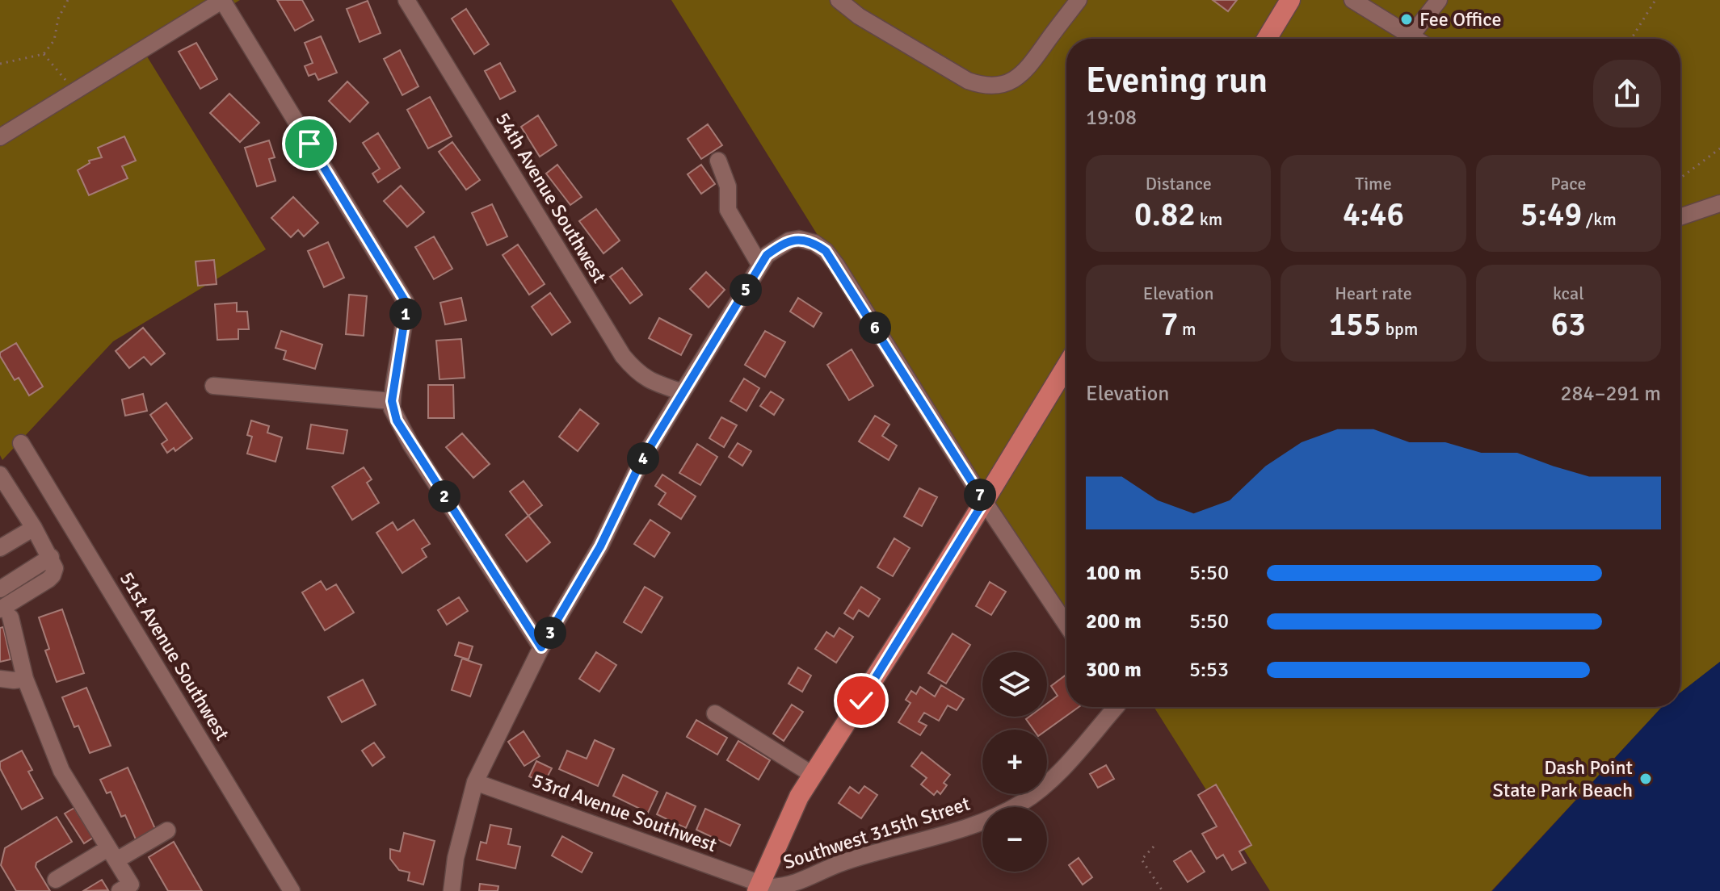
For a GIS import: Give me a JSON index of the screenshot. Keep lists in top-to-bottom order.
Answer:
{
  "streets": {
    "street": [
      "54th Avenue Southwest",
      "51st Avenue Southwest",
      "53rd Avenue Southwest",
      "Southwest 315th Street"
    ]
  },
  "crossings": [
    ["53rd Avenue Southwest", "Southwest 315th Street"]
  ],
  "places": ["Fee Office", "Dash Point State Park Beach"],
  "page": {
    "heading": ["Evening run", "19:08"],
    "stats": [
      ["Distance", "0.82 km"],
      ["Time", "4:46"],
      ["Pace", "5:49 /km"],
      ["Elevation", "7 m"],
      ["Heart rate", "155 bpm"],
      ["kcal", "63"]
    ],
    "pins": [
      "5",
      "1",
      "6",
      "4",
      "7",
      "2",
      "3"
    ],
    "chart": ["Elevation", "284–291 m"],
    "list": [
      {
        "name": "100 m",
        "note": "5:50"
      },
      {
        "name": "200 m",
        "note": "5:50"
      },
      {
        "name": "300 m",
        "note": "5:53"
      }
    ],
    "map_buttons": ["+", "−"]
  }
}
